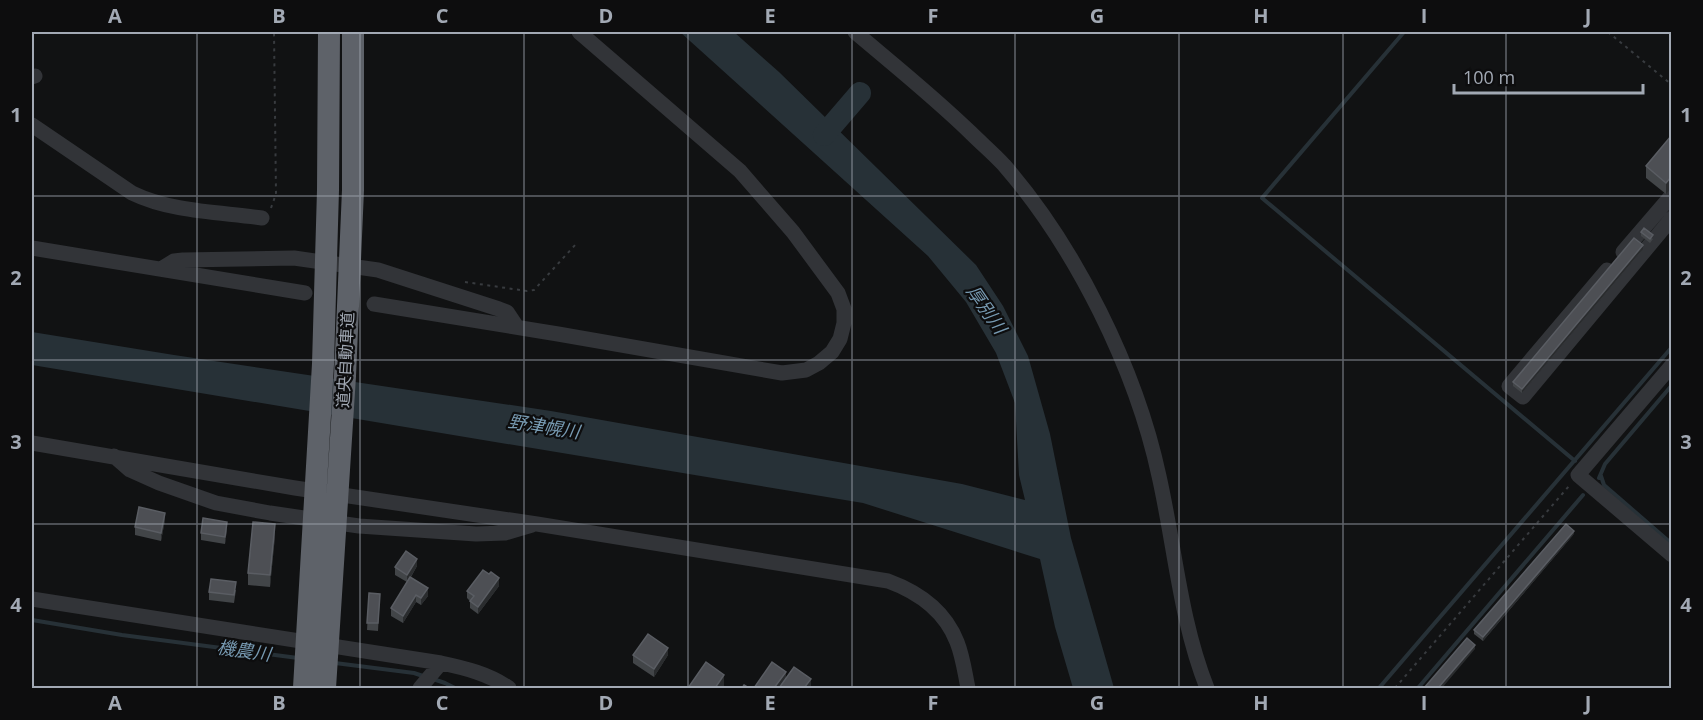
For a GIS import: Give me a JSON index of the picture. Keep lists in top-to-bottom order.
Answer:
{
  "streets": {
    "highway": ["道央自動車道"]
  },
  "water": ["厚別川", "野津幌川", "機農川"],
  "scale_bar": "100 m",
  "grid": {
    "columns": [
      "A",
      "B",
      "C",
      "D",
      "E",
      "F",
      "G",
      "H",
      "I",
      "J"
    ],
    "rows": [
      "1",
      "2",
      "3",
      "4"
    ]
  }
}
